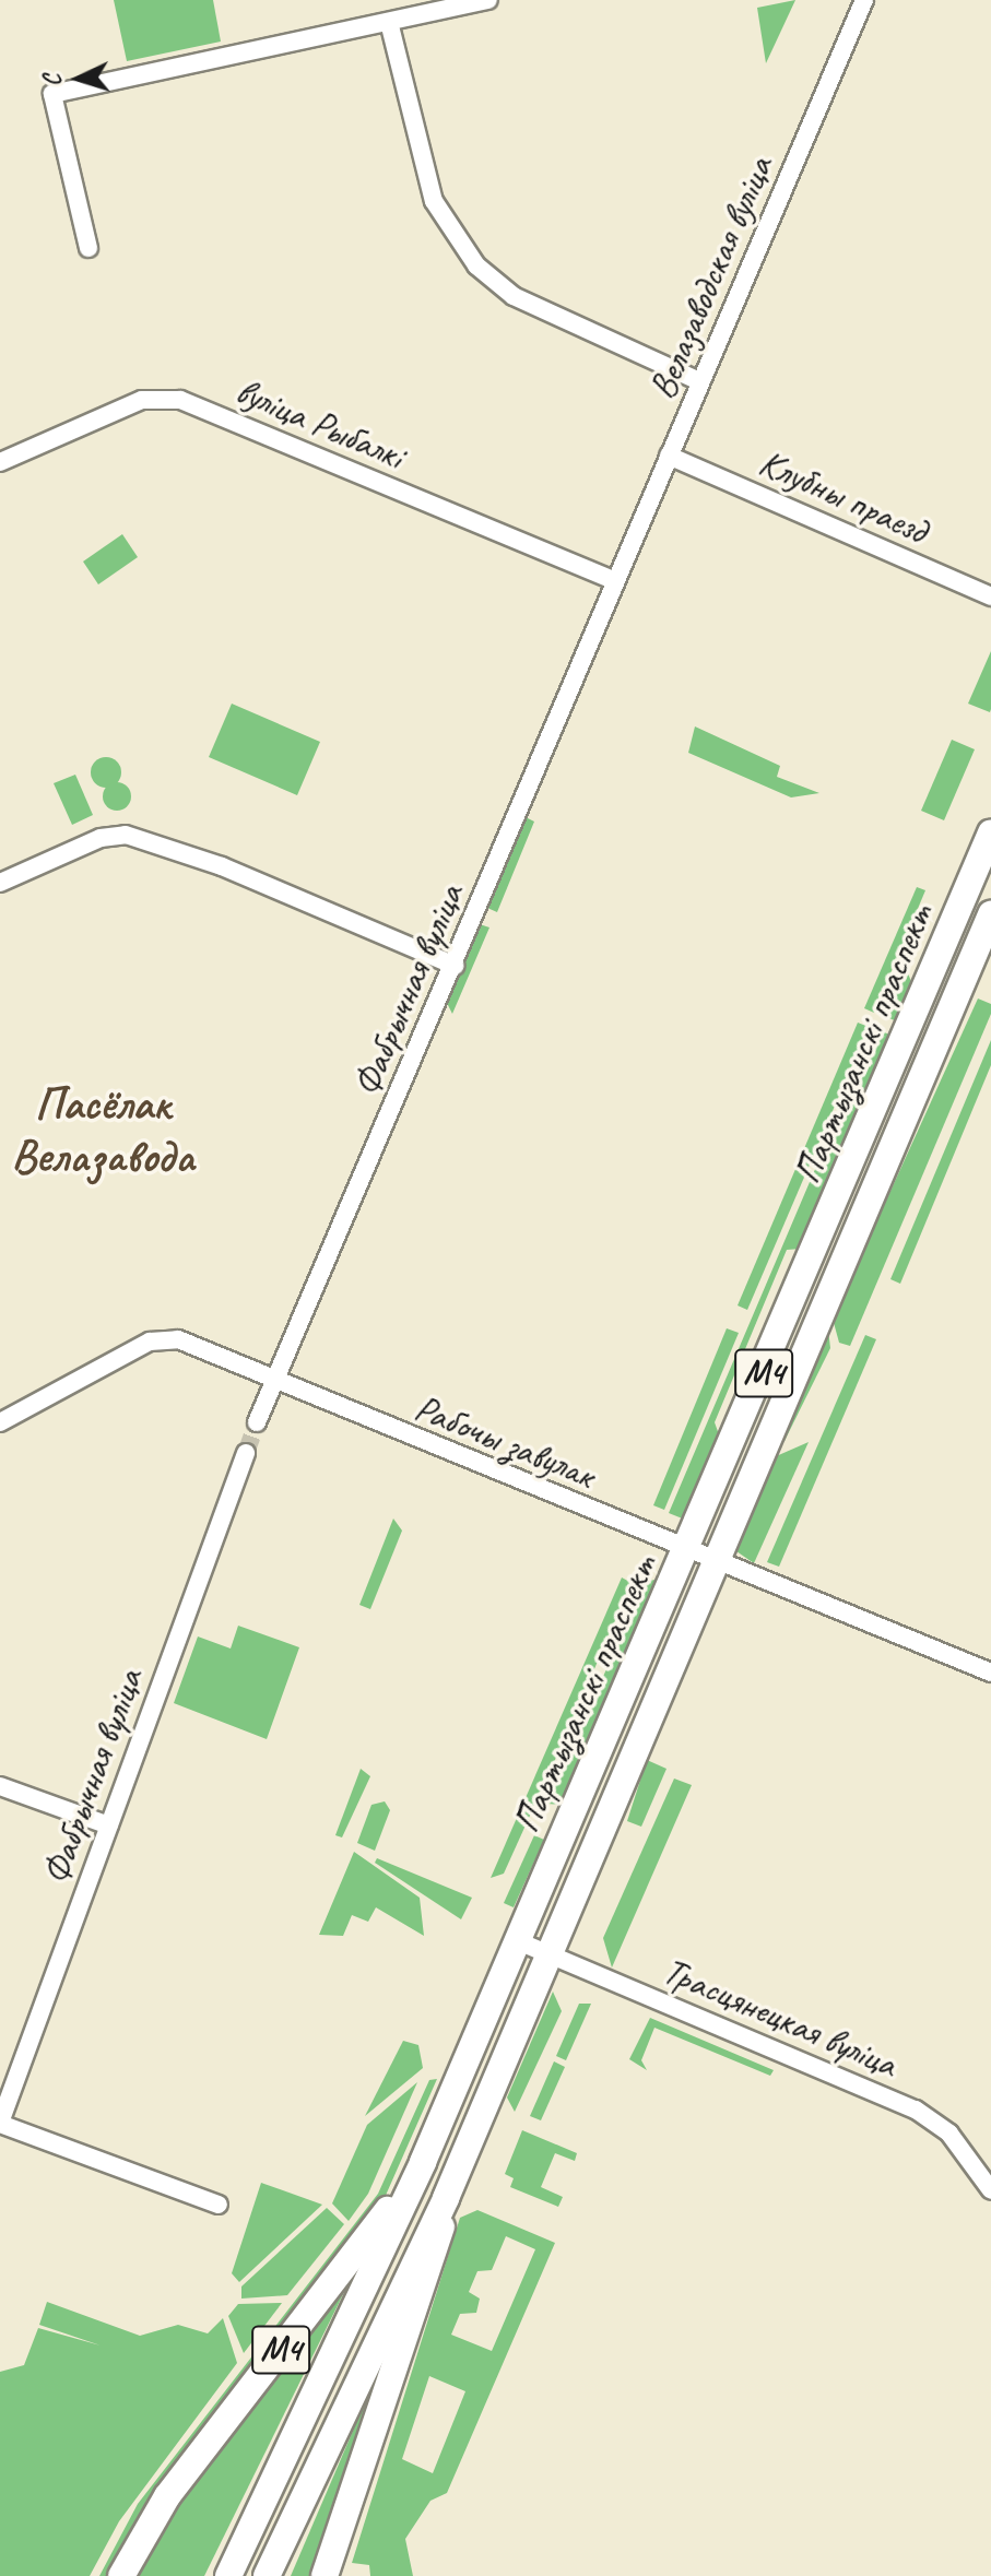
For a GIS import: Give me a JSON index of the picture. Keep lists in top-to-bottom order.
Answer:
{
  "streets": {
    "main road": ["Партызанскі праспект", "М4"],
    "street": [
      "Велазаводская вуліца",
      "вуліца Рыбалкі",
      "Клубны праезд",
      "Фабрычная вуліца",
      "Рабочы завулак",
      "Трасцянецкая вуліца"
    ]
  },
  "crossings": [
    ["Велазаводская вуліца", "вуліца Рыбалкі"],
    ["Велазаводская вуліца", "Клубны праезд"],
    ["Велазаводская вуліца", "Фабрычная вуліца"],
    ["вуліца Рыбалкі", "Фабрычная вуліца"],
    ["Фабрычная вуліца", "Рабочы завулак"],
    ["Партызанскі праспект", "М4"],
    ["Партызанскі праспект", "Рабочы завулак"],
    ["Партызанскі праспект", "Трасцянецкая вуліца"]
  ],
  "districts": ["Пасёлак Велазавода"],
  "north": "left"
}
